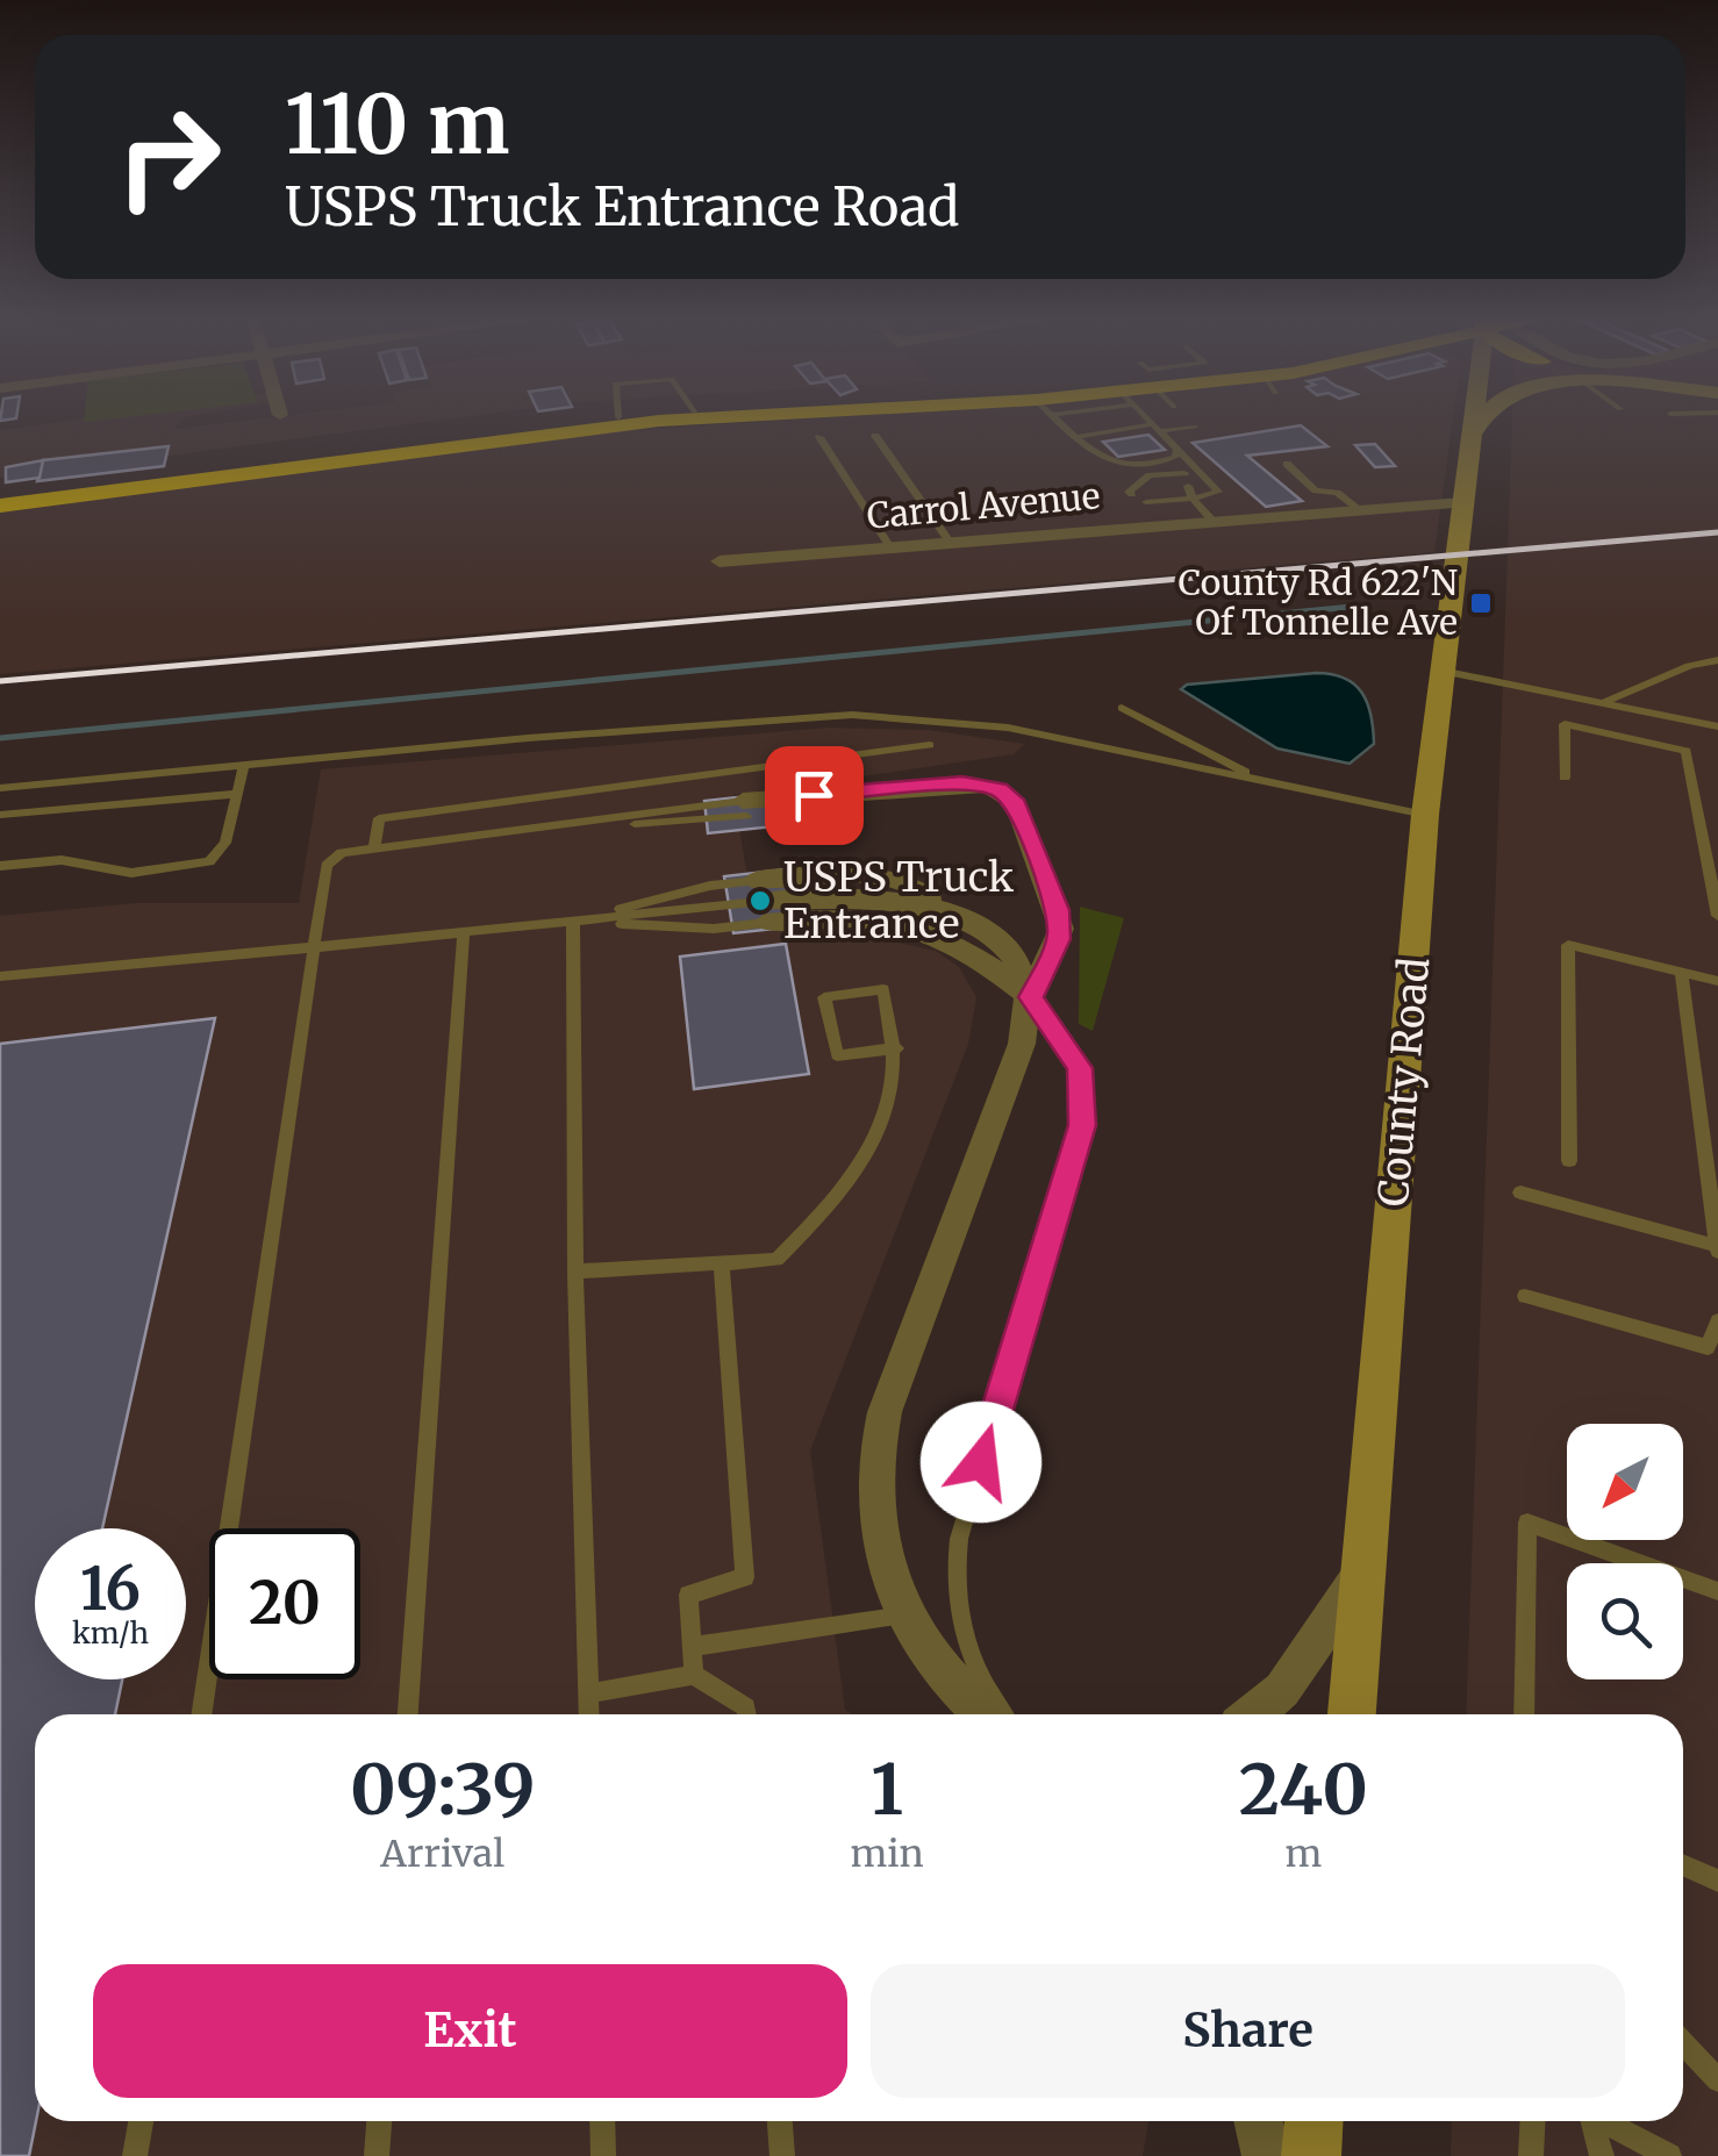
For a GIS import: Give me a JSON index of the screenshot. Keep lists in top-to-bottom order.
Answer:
{
  "streets": {
    "main road": ["County Road"],
    "street": ["Carrol Avenue"]
  },
  "crossings": [
    ["Carrol Avenue", "County Road"]
  ],
  "places": {
    "transit": ["County Rd 622'N Of Tonnelle Ave"],
    "other": ["USPS Truck Entrance"]
  },
  "north": "bottom left",
  "page": {
    "turn": ["110 m", "USPS Truck Entrance Road"],
    "speed": "16 km/h",
    "limit": "20",
    "eta": [
      "09:39",
      "Arrival",
      "1",
      "min",
      "240",
      "m"
    ],
    "buttons": ["Exit", "Share"]
  }
}
